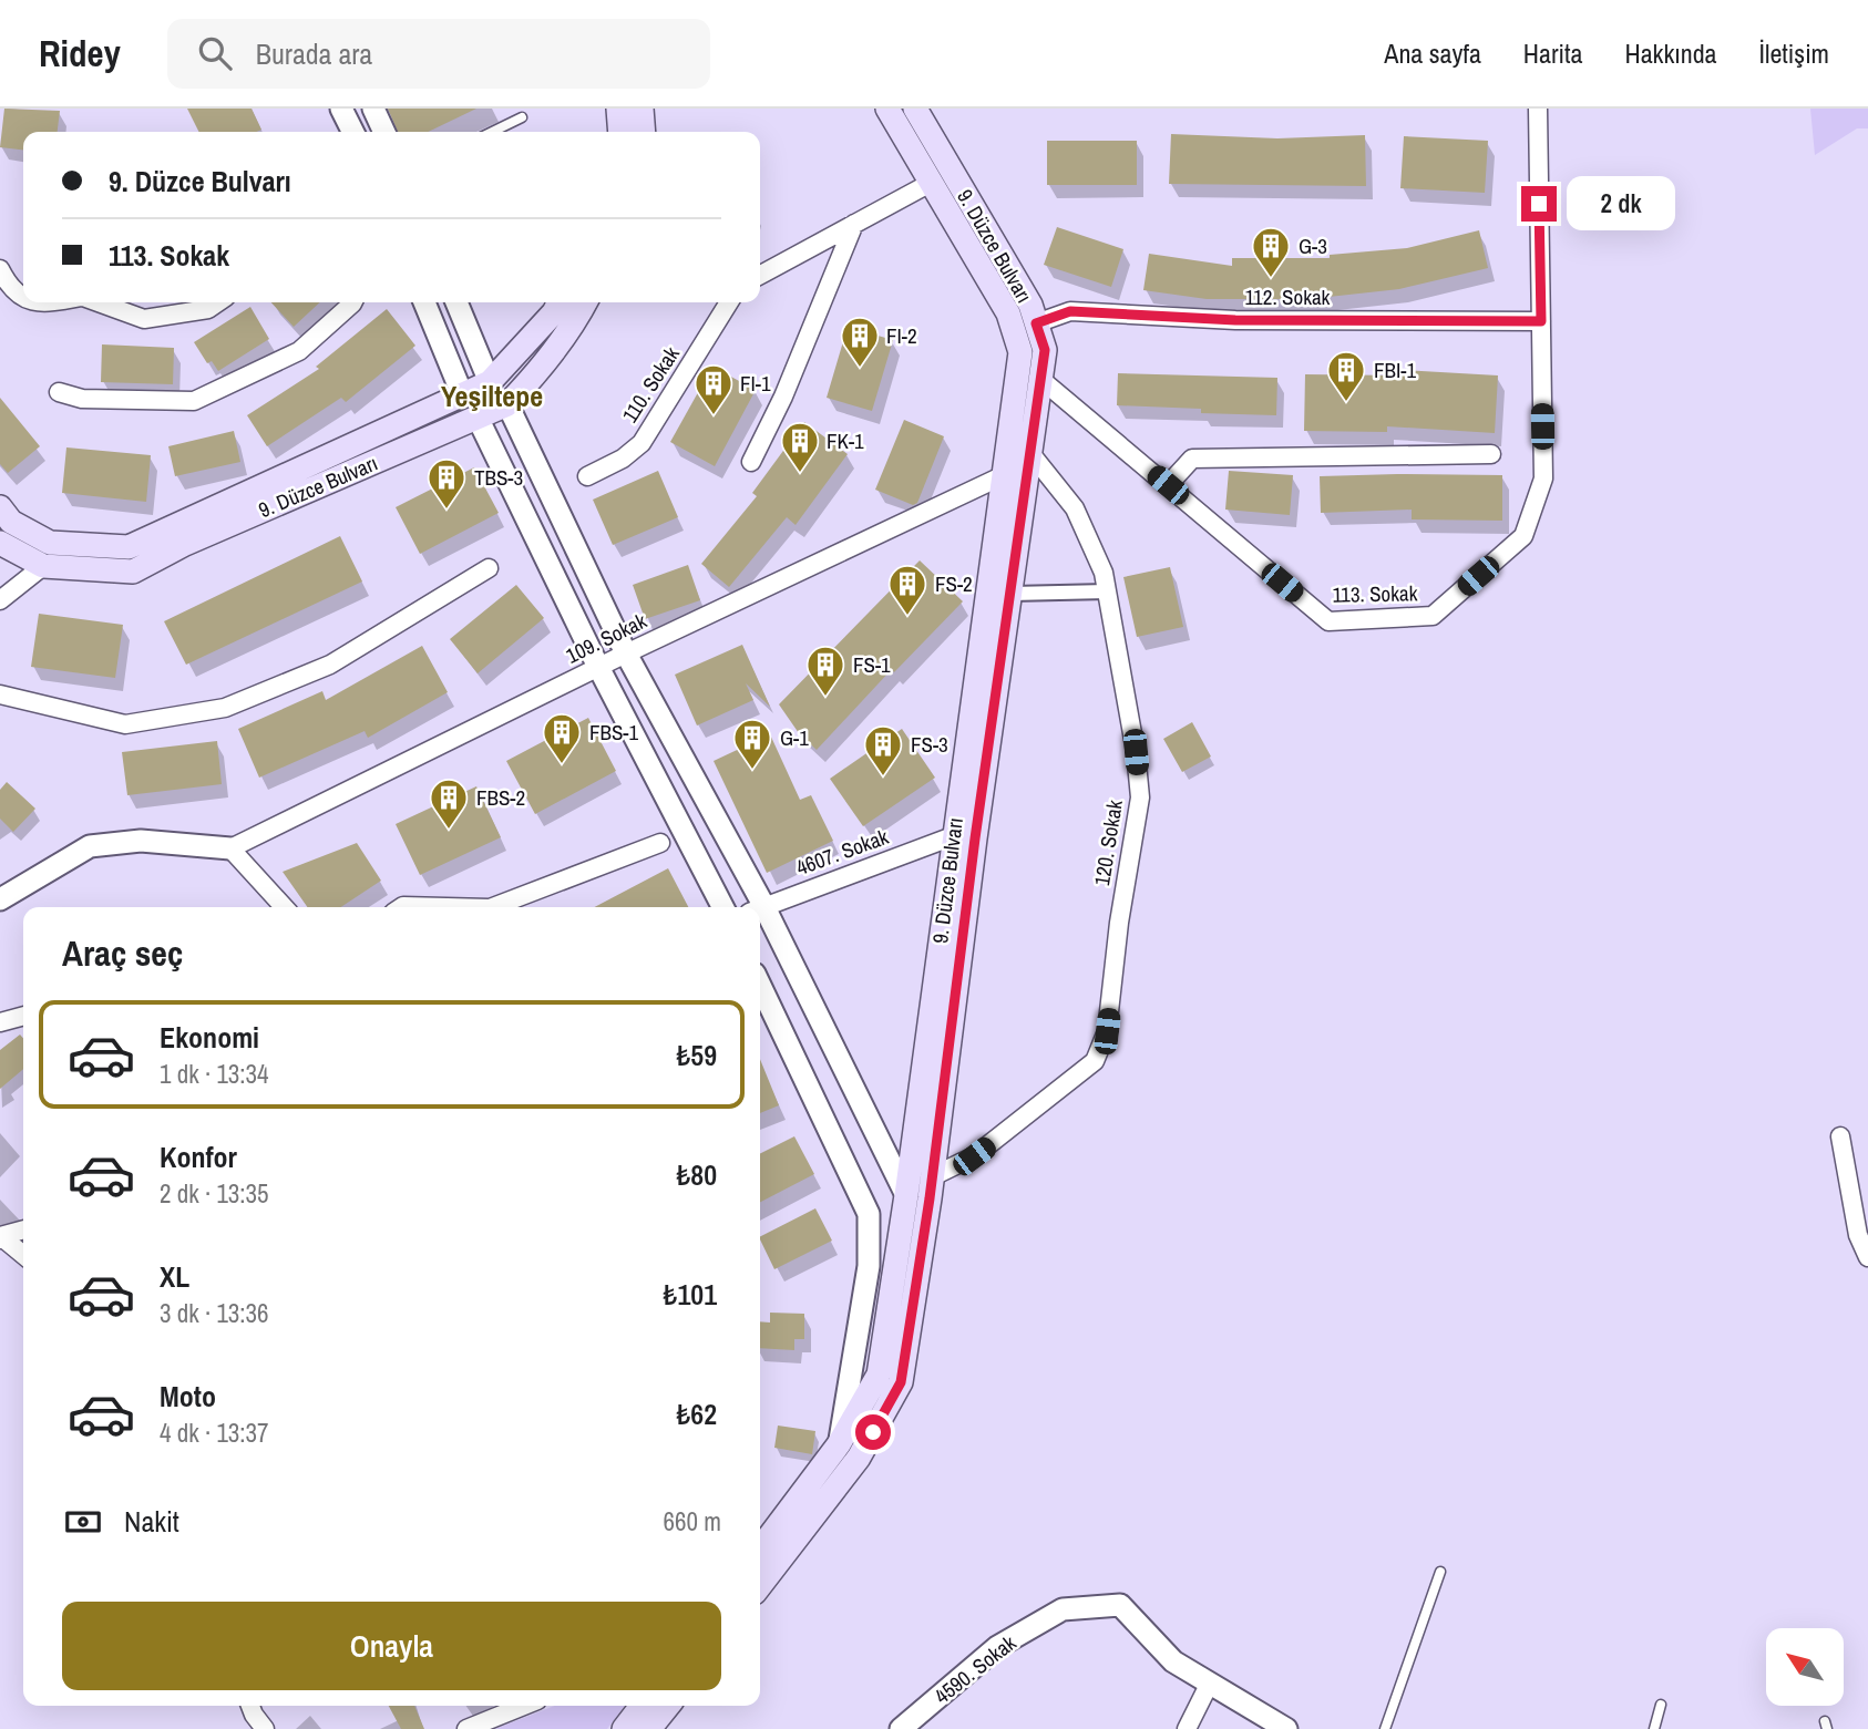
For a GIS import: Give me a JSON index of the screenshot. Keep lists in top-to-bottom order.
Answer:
{
  "streets": {
    "main road": ["9. Düzce Bulvarı"],
    "street": [
      "112. Sokak",
      "110. Sokak",
      "113. Sokak",
      "109. Sokak",
      "120. Sokak",
      "4607. Sokak",
      "4590. Sokak"
    ]
  },
  "crossings": [
    ["9. Düzce Bulvarı", "112. Sokak"],
    ["9. Düzce Bulvarı", "113. Sokak"],
    ["9. Düzce Bulvarı", "109. Sokak"],
    ["9. Düzce Bulvarı", "120. Sokak"],
    ["9. Düzce Bulvarı", "4607. Sokak"],
    ["112. Sokak", "113. Sokak"]
  ],
  "districts": ["Yeşiltepe"],
  "places": {
    "building": [
      "G-3",
      "FI-2",
      "FBI-1",
      "FI-1",
      "FK-1",
      "TBS-3",
      "FS-2",
      "FS-1",
      "FBS-1",
      "G-1",
      "FS-3",
      "FBS-2"
    ]
  },
  "north": "top left",
  "page": {
    "header": "Ridey",
    "search": "Burada ara",
    "nav": [
      "Ana sayfa",
      "Harita",
      "Hakkında",
      "İletişim"
    ],
    "banner": ["9. Düzce Bulvarı", "113. Sokak"],
    "bubble": "2 dk",
    "heading": "Araç seç",
    "list": [
      {
        "name": "Ekonomi",
        "note": "1 dk · 13:34",
        "value": "₺59"
      },
      {
        "name": "Konfor",
        "note": "2 dk · 13:35",
        "value": "₺80"
      },
      {
        "name": "XL",
        "note": "3 dk · 13:36",
        "value": "₺101"
      },
      {
        "name": "Moto",
        "note": "4 dk · 13:37",
        "value": "₺62"
      }
    ],
    "pay": ["Nakit", "660 m"],
    "buttons": "Onayla"
  }
}
